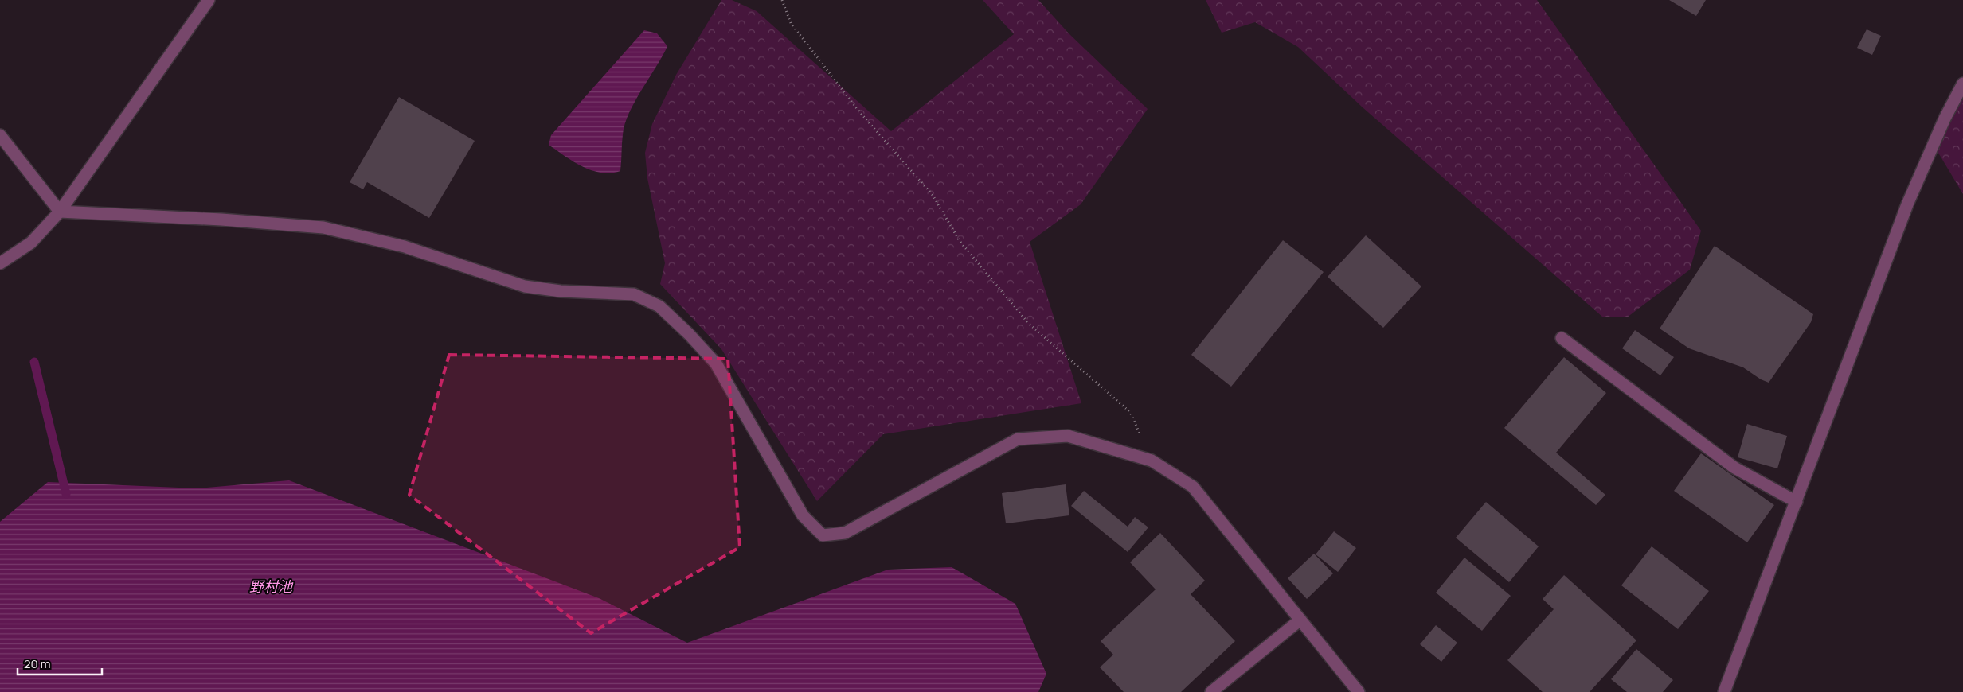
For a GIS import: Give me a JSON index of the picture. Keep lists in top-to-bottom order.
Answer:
{
  "water": ["野村池"],
  "scale_bar": "20 m"
}
